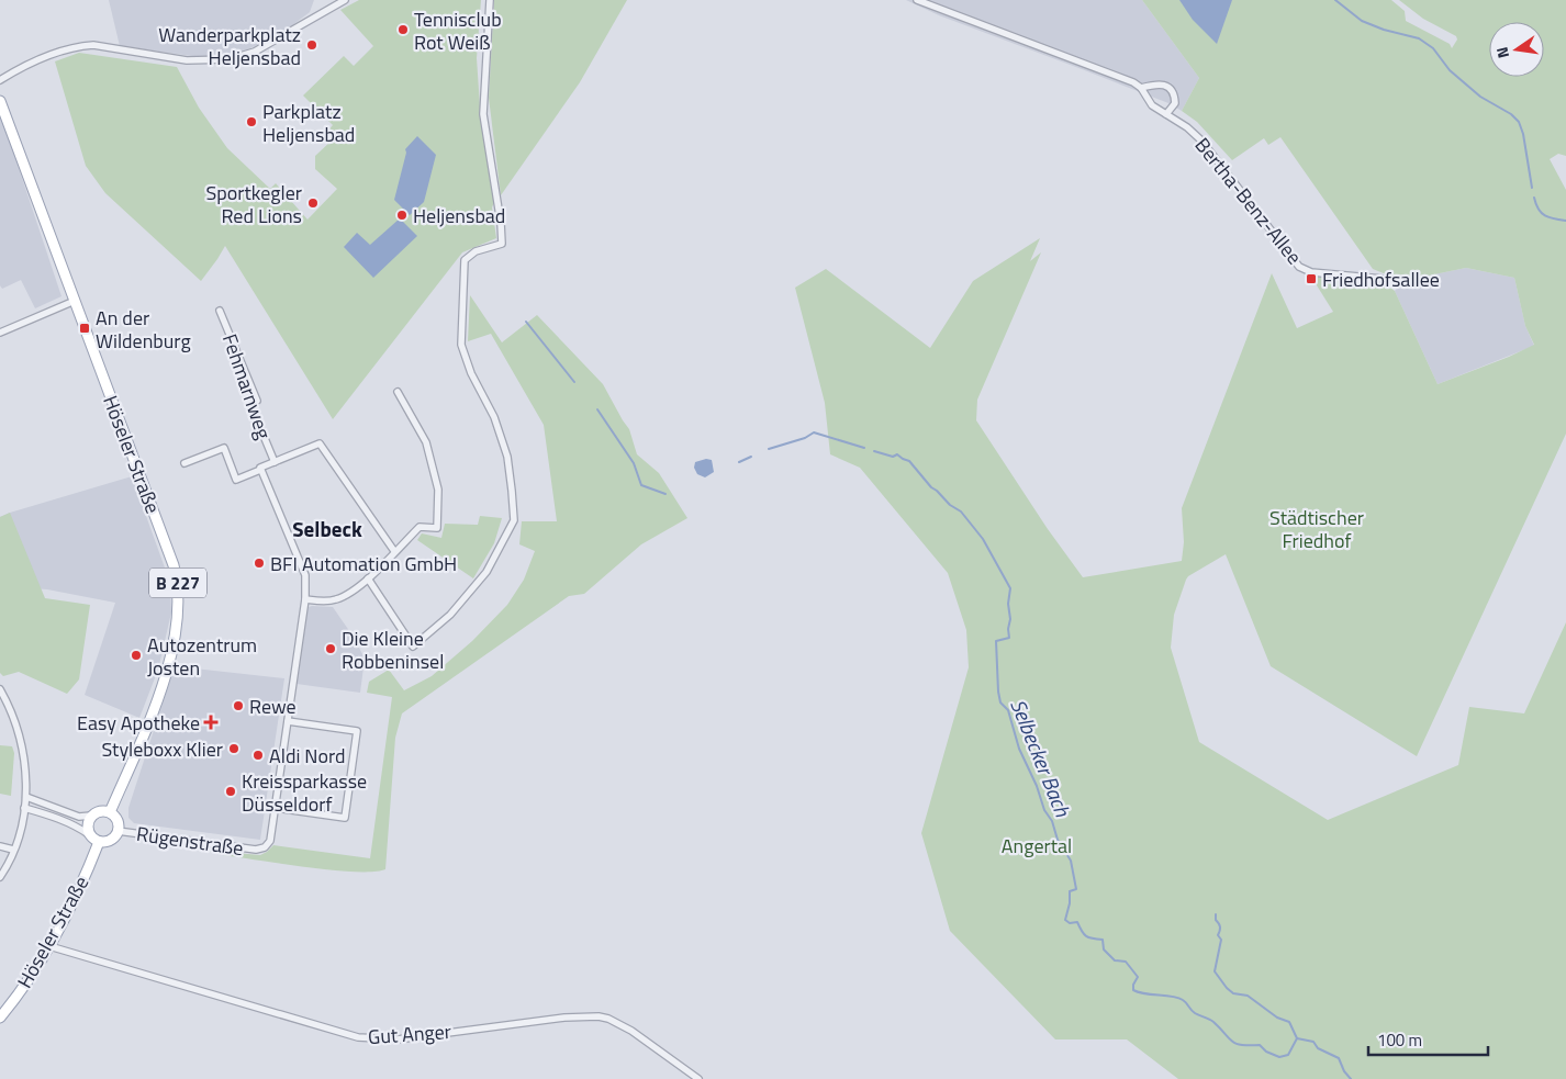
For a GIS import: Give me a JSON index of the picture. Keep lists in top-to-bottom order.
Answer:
{
  "streets": {
    "main road": ["Höseler Straße", "B 227"],
    "street": [
      "Bertha-Benz-Allee",
      "Fehmarnweg",
      "Rügenstraße",
      "Gut Anger"
    ]
  },
  "crossings": [
    ["Höseler Straße", "Rügenstraße"],
    ["Höseler Straße", "Gut Anger"]
  ],
  "districts": ["Selbeck"],
  "water": ["Selbecker Bach"],
  "parks": ["Städtischer Friedhof", "Angertal"],
  "places": {
    "other": [
      "Tennisclub Rot Weiß",
      "Wanderparkplatz Heljensbad",
      "Parkplatz Heljensbad",
      "Sportkegler Red Lions",
      "Heljensbad",
      "BFI Automation GmbH",
      "Die Kleine Robbeninsel",
      "Autozentrum Josten",
      "Rewe",
      "Styleboxx Klier",
      "Aldi Nord",
      "Kreissparkasse Düsseldorf"
    ],
    "transit": ["Friedhofsallee", "An der Wildenburg"],
    "health": ["Easy Apotheke"]
  },
  "scale_bar": "100 m",
  "north": "left"
}
